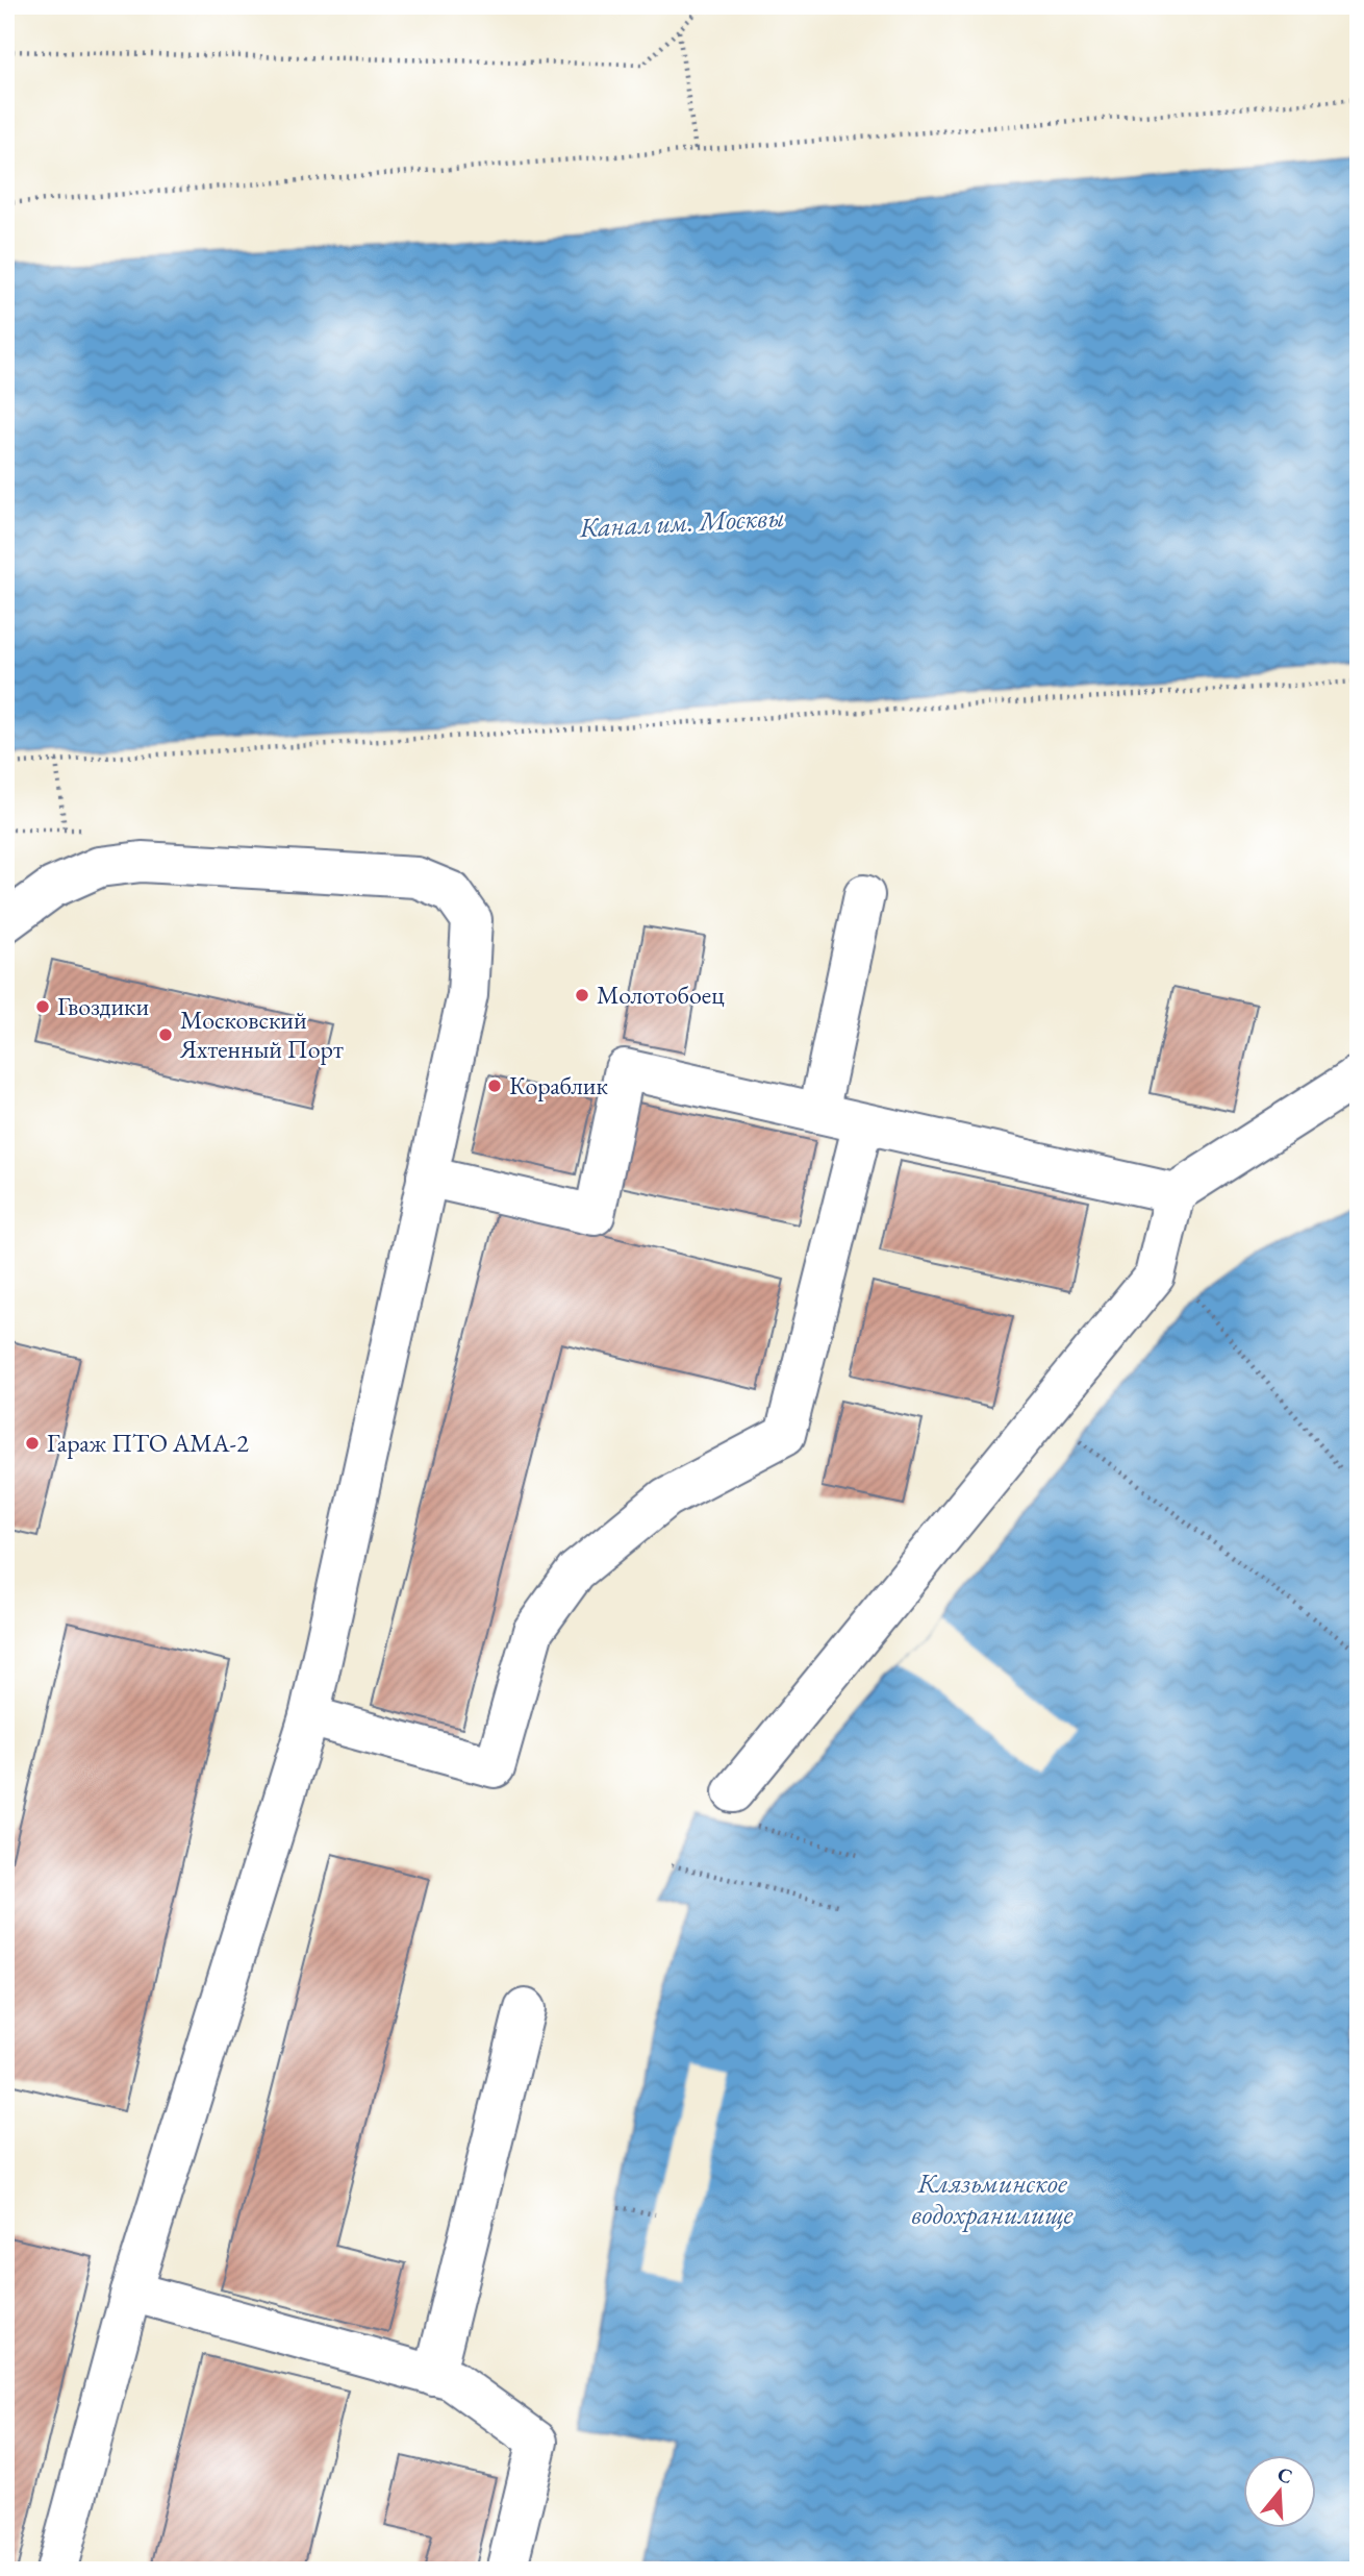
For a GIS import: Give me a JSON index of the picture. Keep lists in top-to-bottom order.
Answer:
{
  "water": ["Канал им. Москвы", "Клязьминское водохранилище"],
  "places": [
    "Молотобоец",
    "Гвоздики",
    "Московский Яхтенный Порт",
    "Кораблик",
    "Гараж ПТО АМА-2"
  ],
  "north": "top"
}
